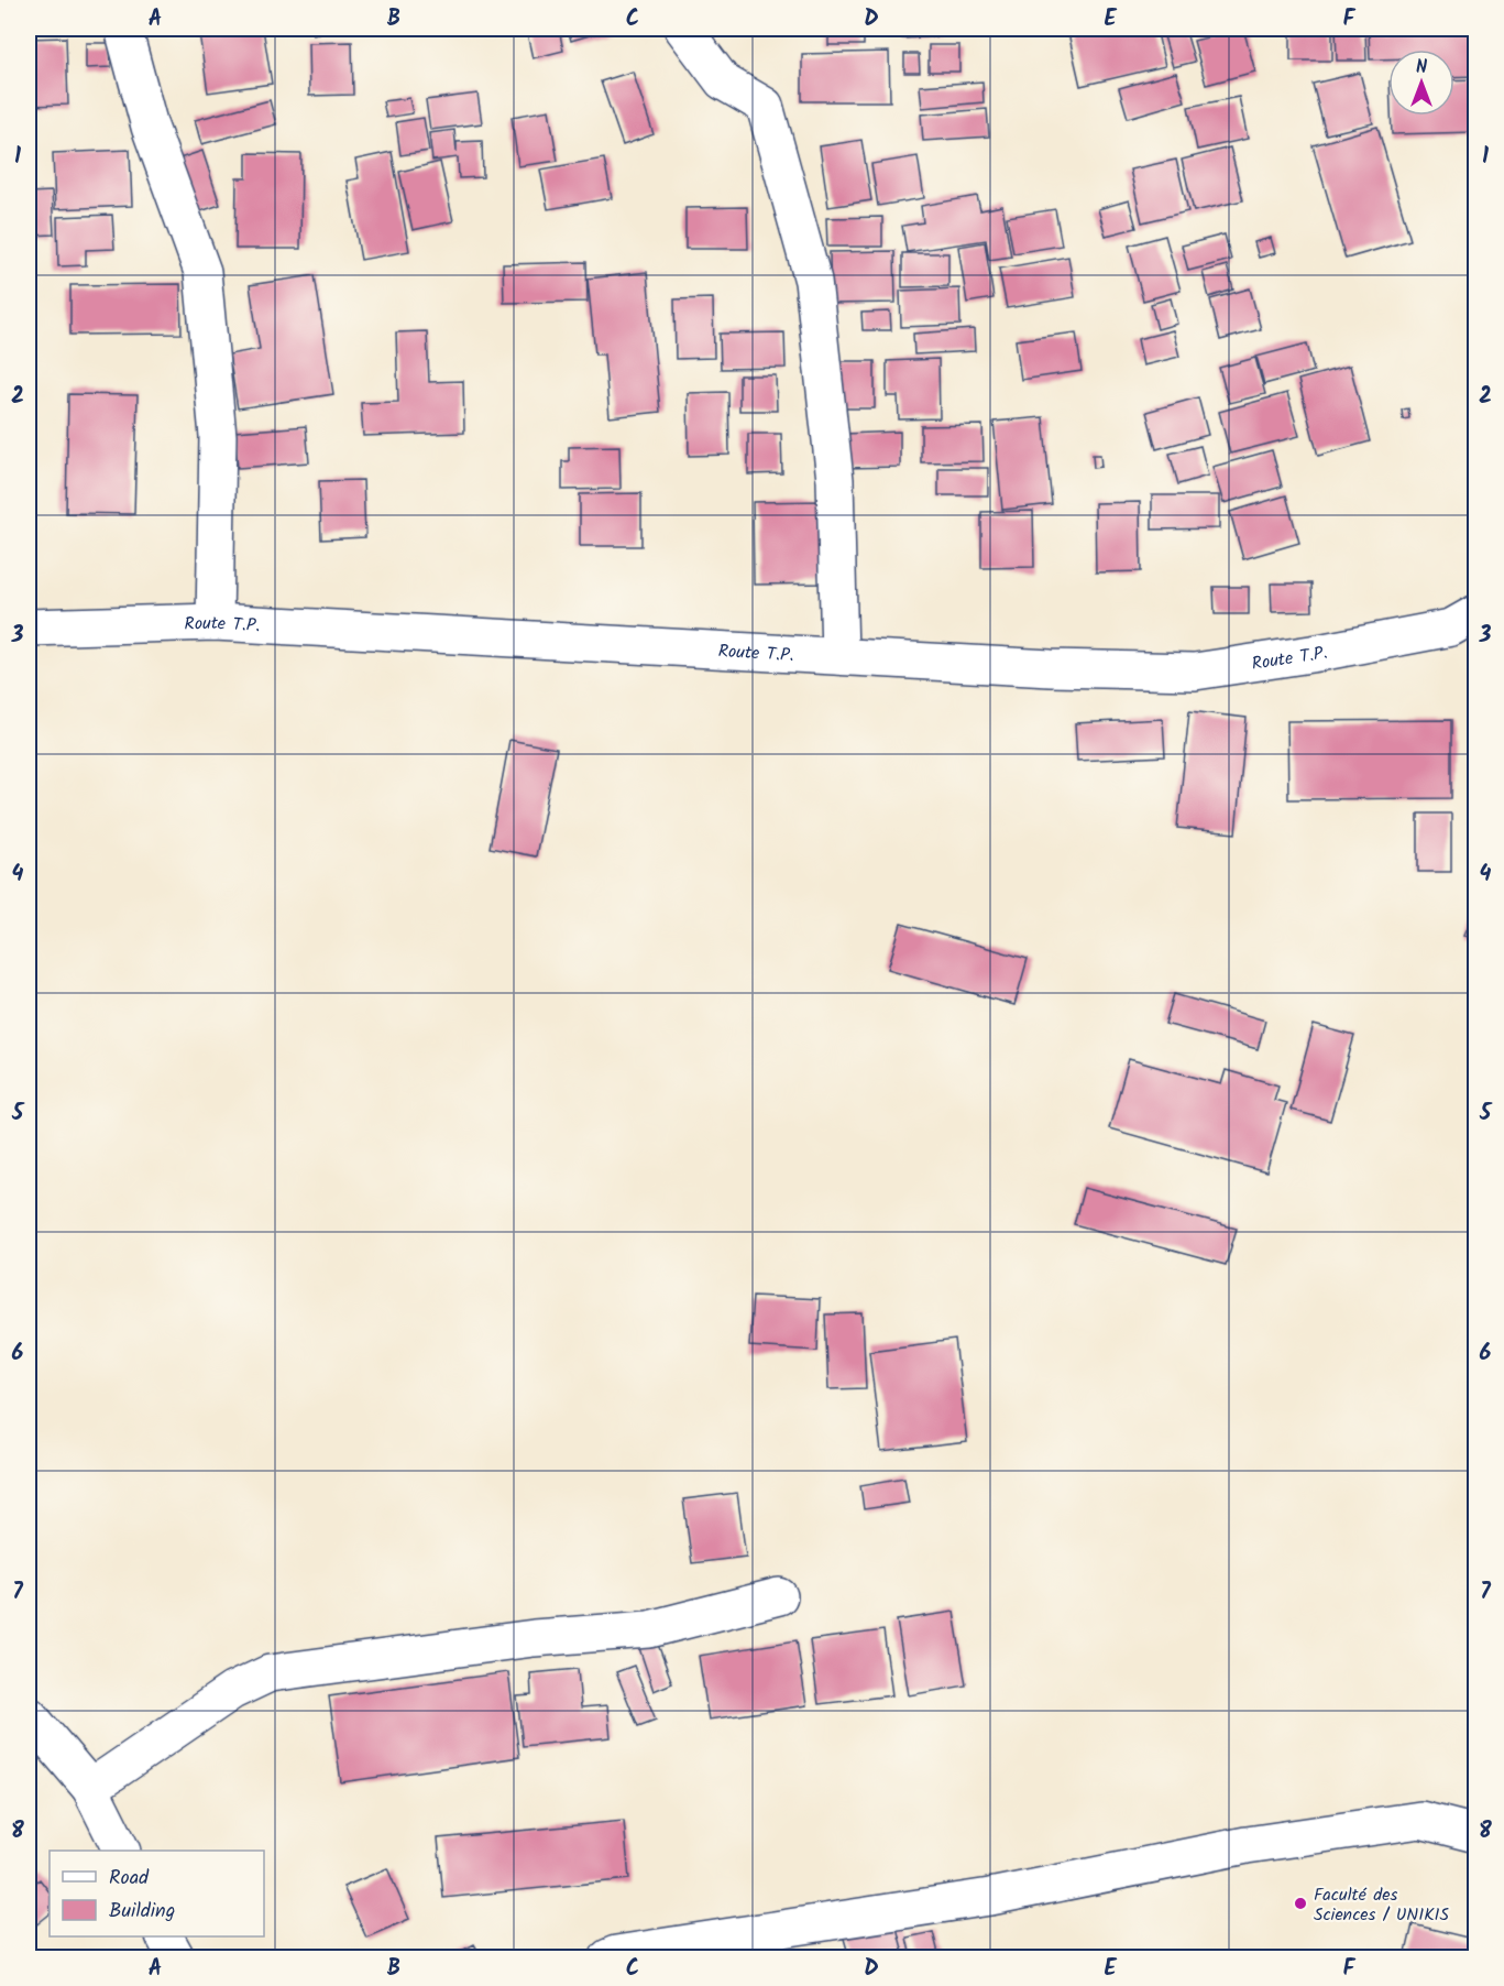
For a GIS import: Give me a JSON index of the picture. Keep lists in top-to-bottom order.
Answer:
{
  "streets": {
    "street": ["Route T.P."]
  },
  "places": ["Faculté des Sciences / UNIKIS"],
  "legend": ["Road", "Building"],
  "north": "top",
  "grid": {
    "columns": [
      "A",
      "B",
      "C",
      "D",
      "E",
      "F"
    ],
    "rows": [
      "1",
      "2",
      "3",
      "4",
      "5",
      "6",
      "7",
      "8"
    ]
  }
}
